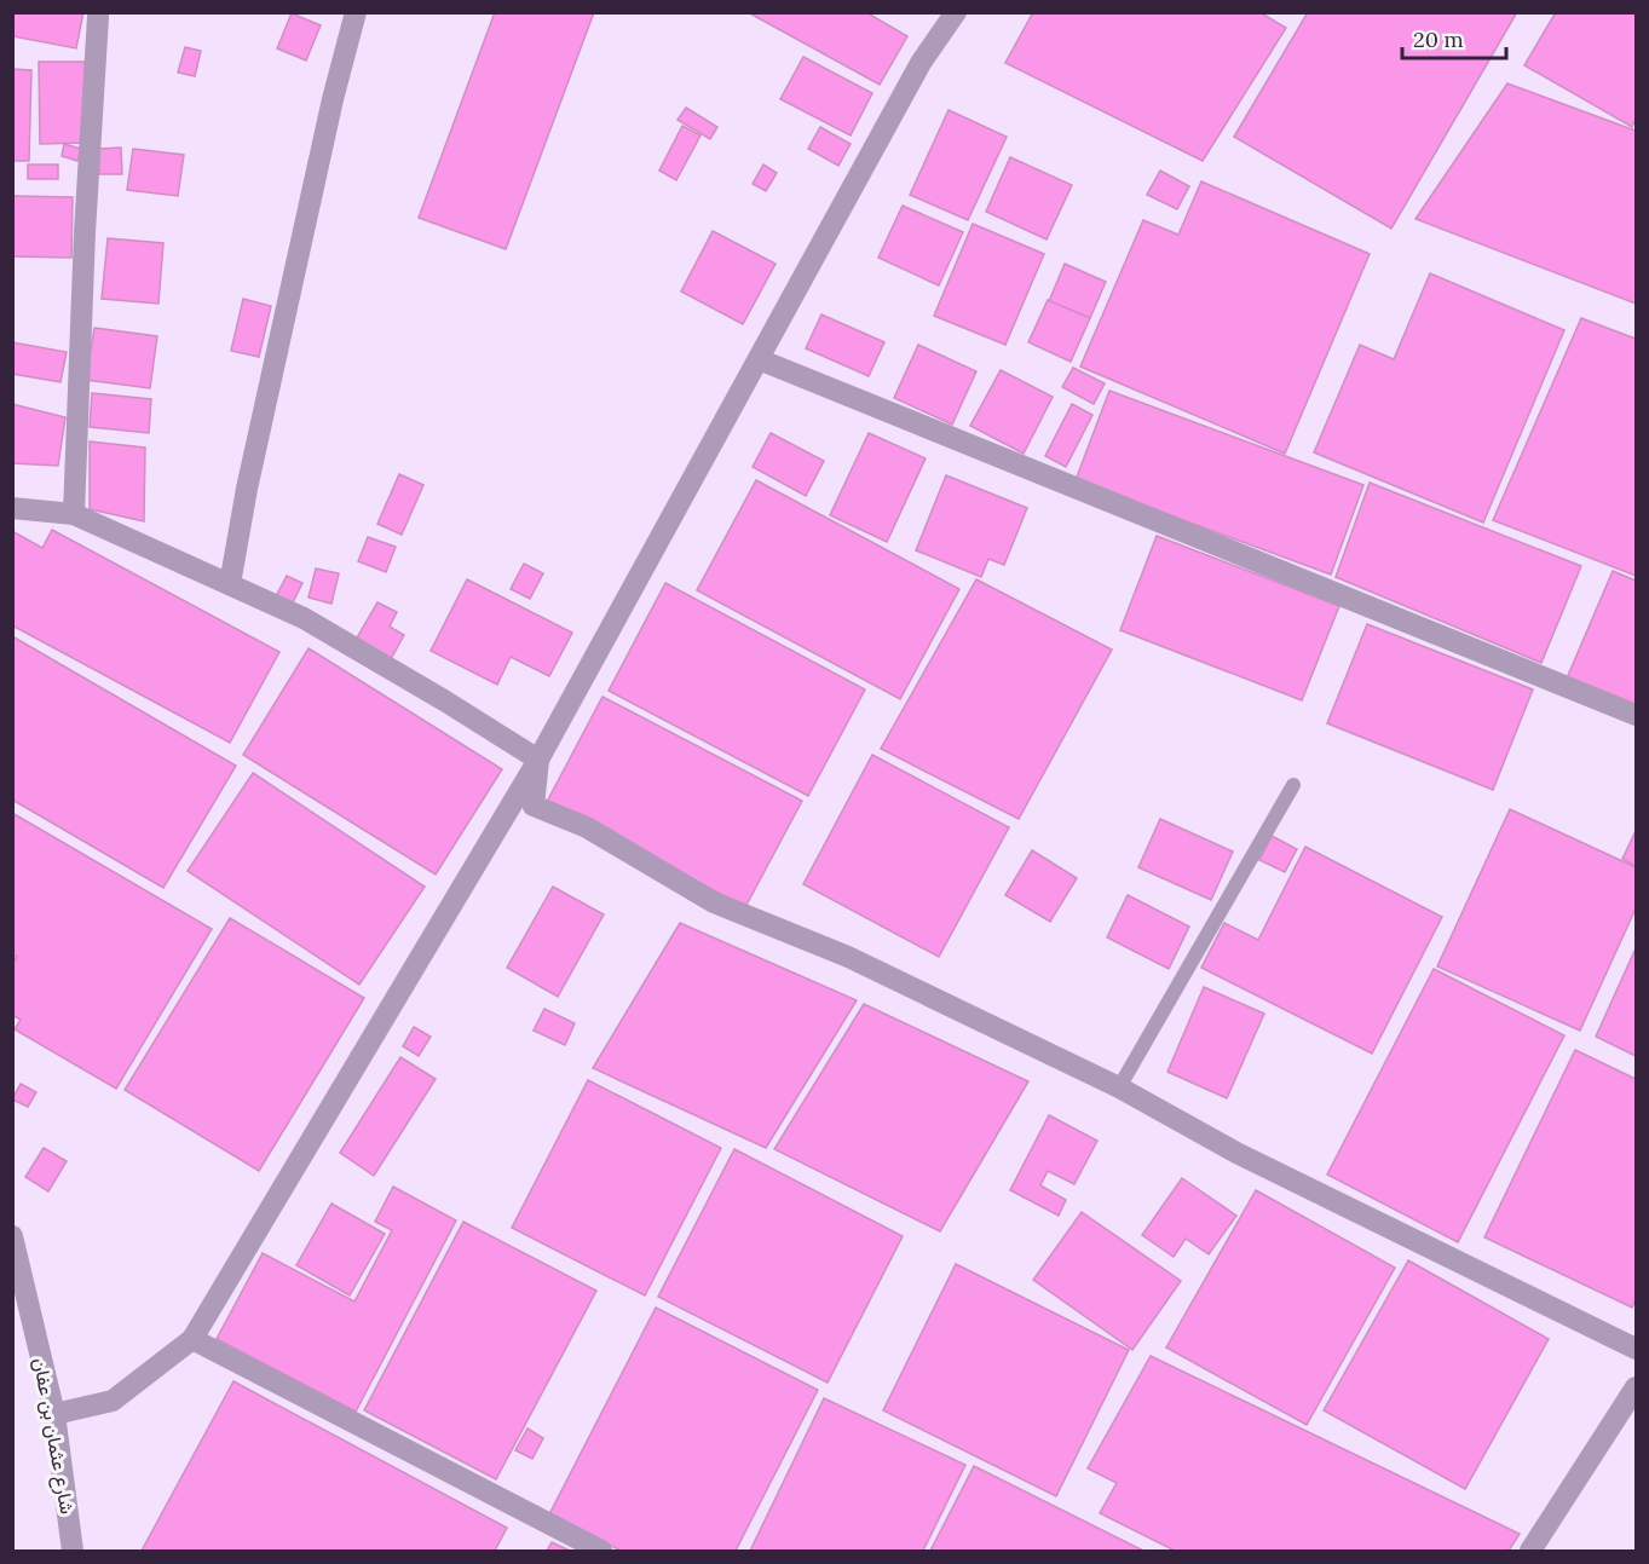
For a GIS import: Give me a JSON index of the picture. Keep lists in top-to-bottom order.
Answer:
{
  "streets": {
    "street": ["شارع عثمان بن عفان"]
  },
  "scale_bar": "20 m"
}
